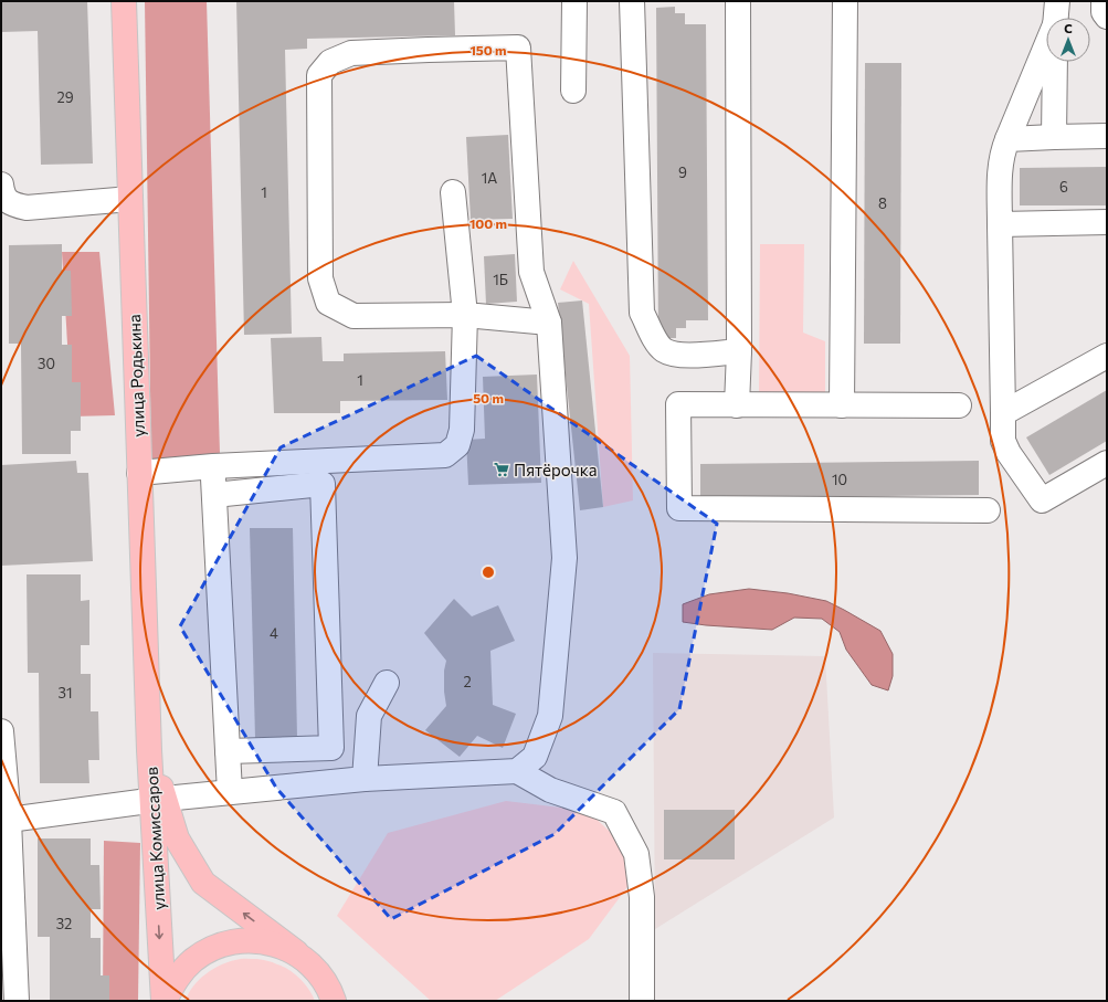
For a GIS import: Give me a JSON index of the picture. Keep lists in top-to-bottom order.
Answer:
{
  "streets": {
    "main road": ["улица Родькина", "улица Комиссаров"]
  },
  "crossings": [
    ["улица Родькина", "улица Комиссаров"]
  ],
  "places": {
    "supermarket": ["Пятёрочка"]
  },
  "house_numbers": [
    "29",
    "9",
    "1А",
    "6",
    "1",
    "8",
    "1Б",
    "30",
    "1",
    "10",
    "4",
    "2",
    "31",
    "32"
  ],
  "north": "top",
  "rings": ["150 m", "100 m", "50 m"]
}
